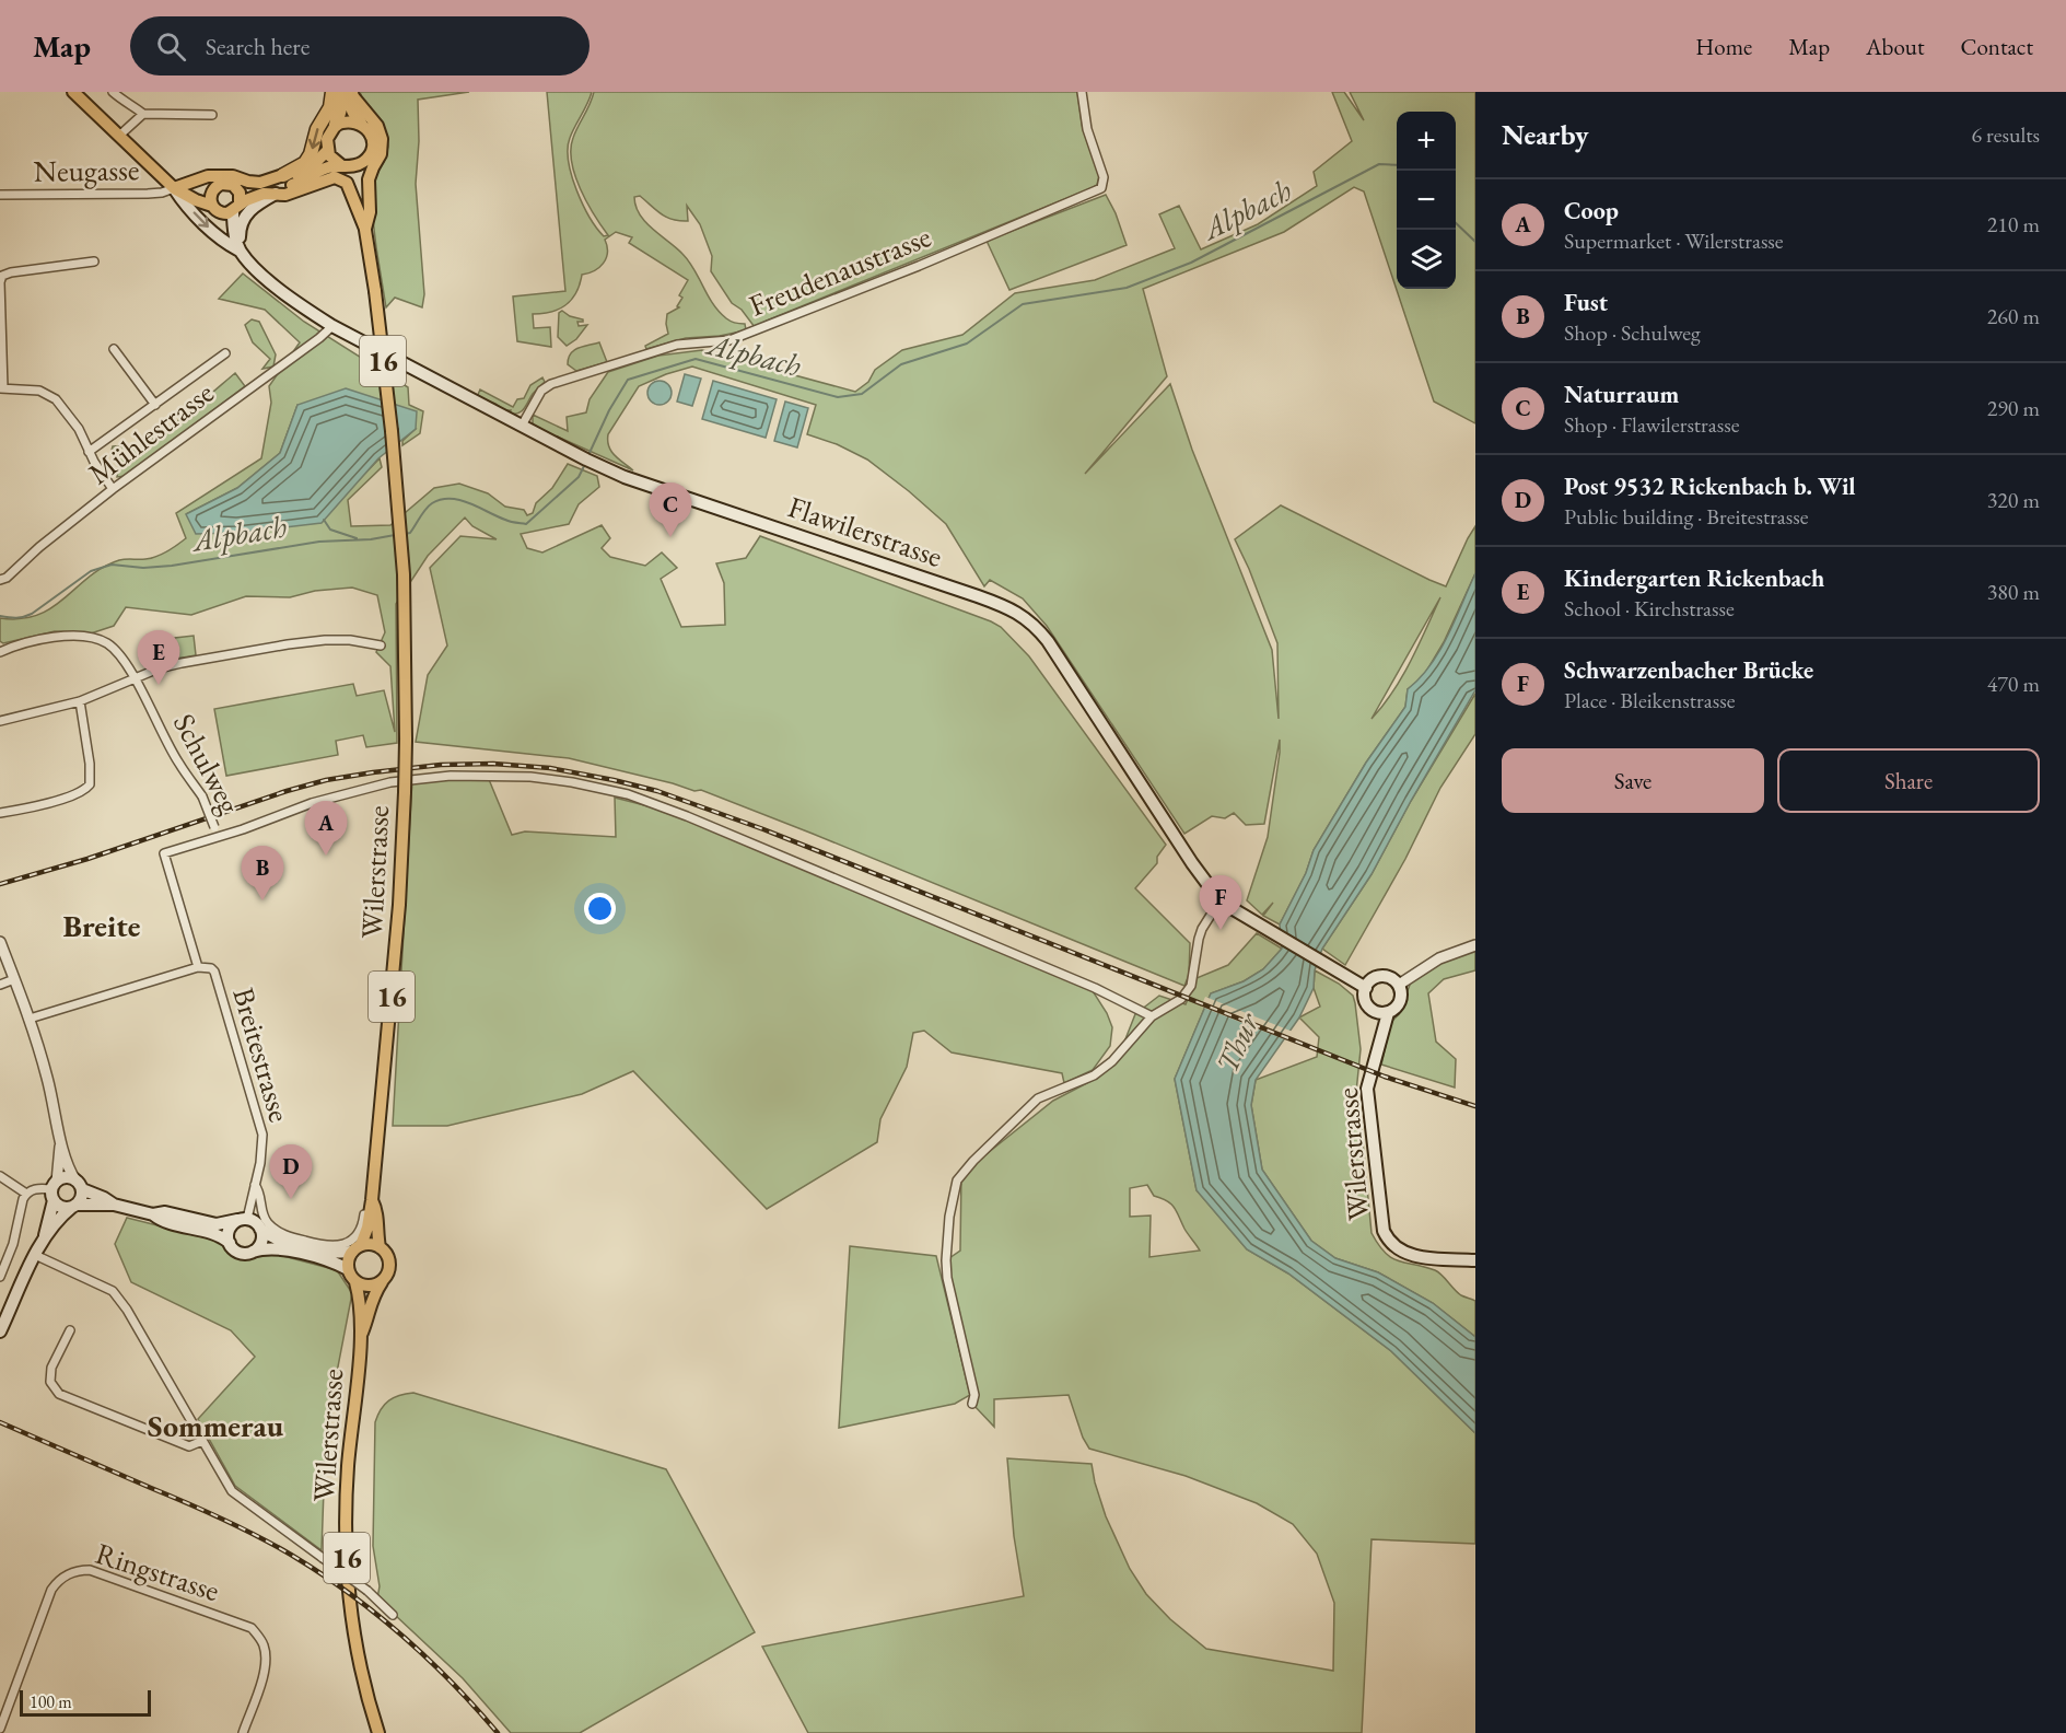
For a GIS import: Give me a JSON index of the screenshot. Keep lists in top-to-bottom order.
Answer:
{
  "streets": {
    "main road": ["16", "Flawilerstrasse", "Wilerstrasse"],
    "street": [
      "Neugasse",
      "Freudenaustrasse",
      "Mühlestrasse",
      "Schulweg",
      "Breitestrasse",
      "Ringstrasse"
    ]
  },
  "crossings": [
    ["Freudenaustrasse", "Flawilerstrasse"],
    ["16", "Wilerstrasse"],
    ["Mühlestrasse", "Flawilerstrasse"],
    ["Flawilerstrasse", "Wilerstrasse"],
    ["Wilerstrasse", "Breitestrasse"]
  ],
  "districts": ["Breite", "Sommerau"],
  "water": ["Alpbach", "Thur"],
  "scale_bar": "100 m",
  "page": {
    "header": "Map",
    "search": "Search here",
    "nav": [
      "Home",
      "Map",
      "About",
      "Contact"
    ],
    "heading": ["Nearby", "6 results"],
    "map_buttons": ["+", "−"],
    "list": [
      {
        "mark": "A",
        "name": "Coop",
        "note": "Supermarket · Wilerstrasse",
        "value": "210 m"
      },
      {
        "mark": "B",
        "name": "Fust",
        "note": "Shop · Schulweg",
        "value": "260 m"
      },
      {
        "mark": "C",
        "name": "Naturraum",
        "note": "Shop · Flawilerstrasse",
        "value": "290 m"
      },
      {
        "mark": "D",
        "name": "Post 9532 Rickenbach b. Wil",
        "note": "Public building · Breitestrasse",
        "value": "320 m"
      },
      {
        "mark": "E",
        "name": "Kindergarten Rickenbach",
        "note": "School · Kirchstrasse",
        "value": "380 m"
      },
      {
        "mark": "F",
        "name": "Schwarzenbacher Brücke",
        "note": "Place · Bleikenstrasse",
        "value": "470 m"
      }
    ],
    "pins": [
      "C",
      "E",
      "A",
      "B",
      "F",
      "D"
    ],
    "buttons": ["Save", "Share"],
    "scale": "100 m"
  }
}
